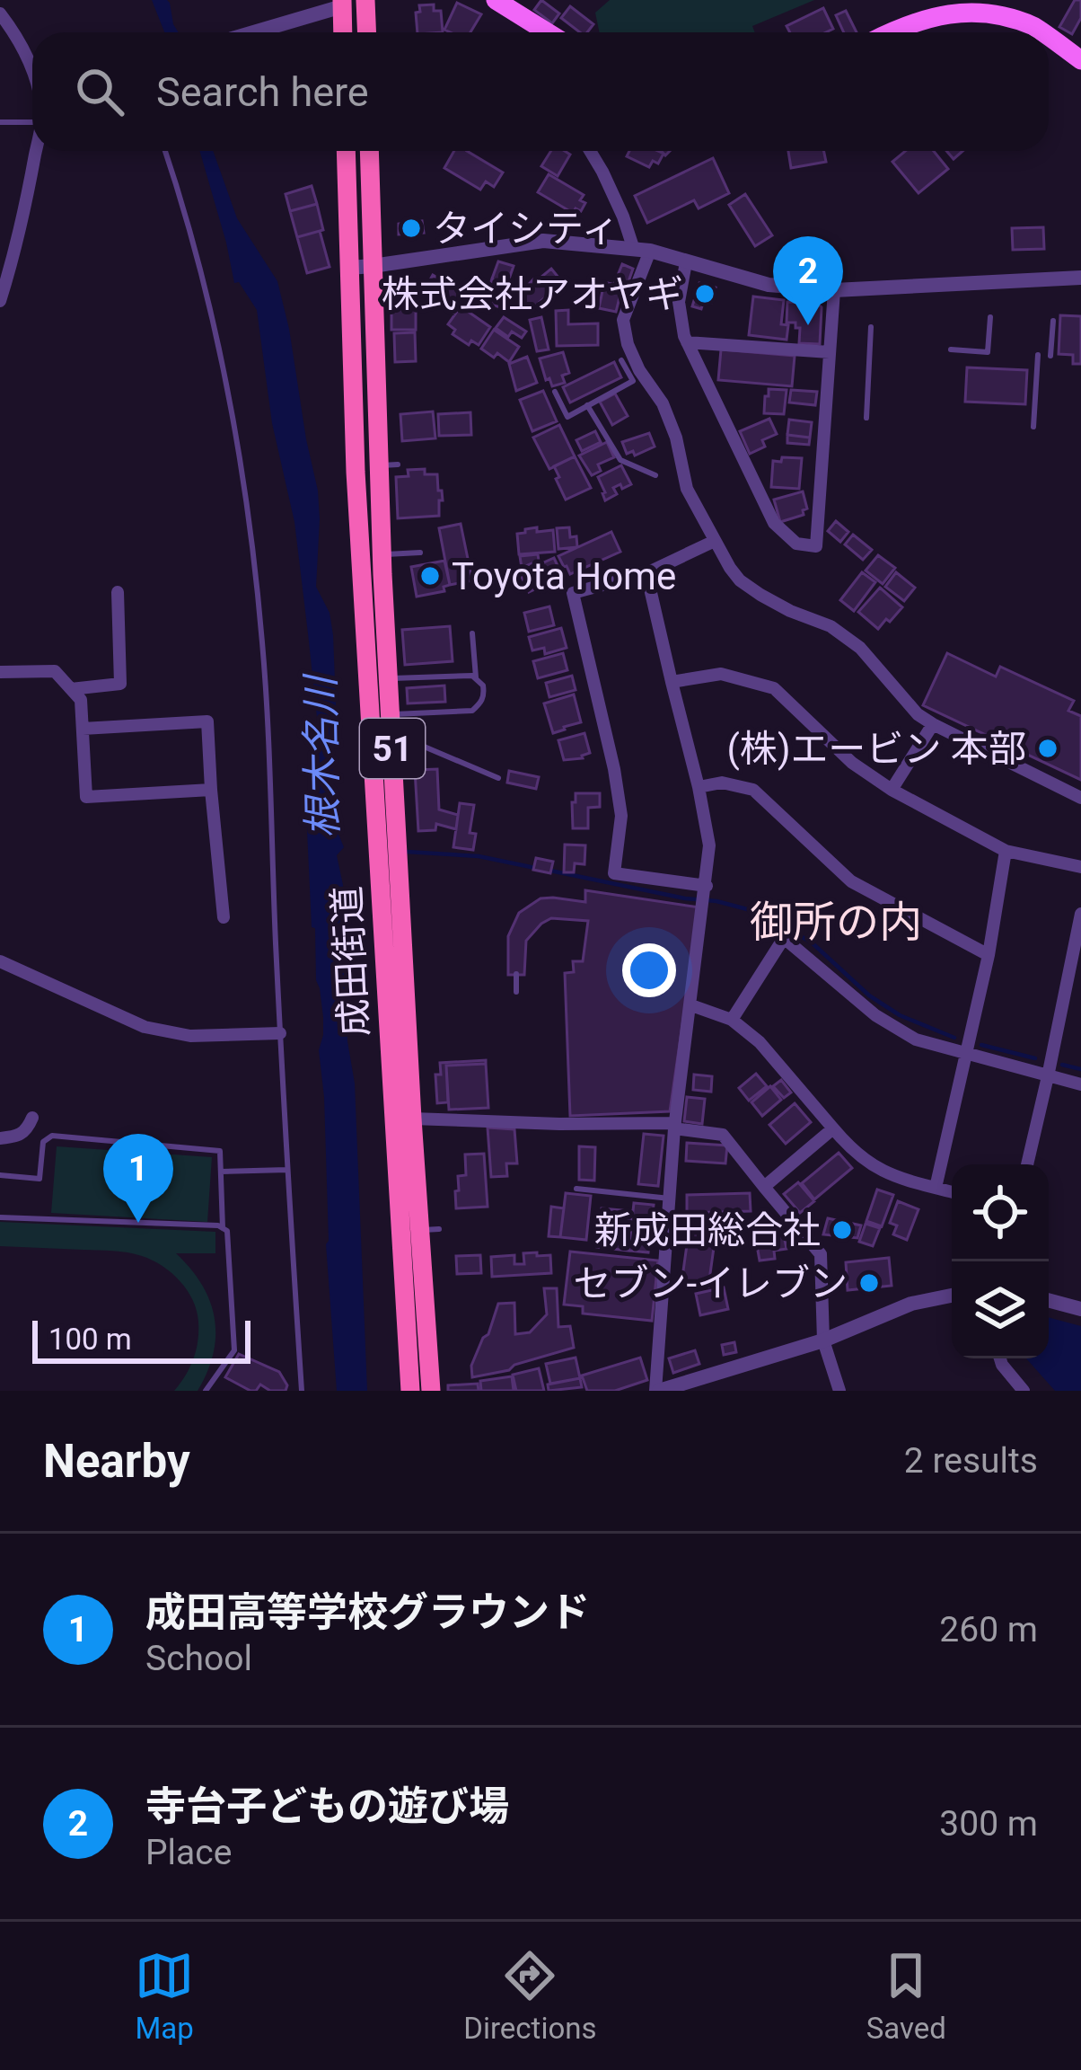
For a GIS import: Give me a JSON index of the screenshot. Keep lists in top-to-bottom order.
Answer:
{
  "streets": {
    "highway": ["51", "成田街道"]
  },
  "districts": ["御所の内"],
  "water": ["根木名川"],
  "places": [
    "タイシティ",
    "株式会社アオヤギ",
    "Toyota Home",
    "(株)エービン 本部",
    "新成田総合社",
    "セブン-イレブン"
  ],
  "scale_bar": "100 m",
  "page": {
    "search": "Search here",
    "pins": ["2", "1"],
    "scale": "100 m",
    "heading": ["Nearby", "2 results"],
    "list": [
      {
        "mark": "1",
        "name": "成田高等学校グラウンド",
        "note": "School",
        "value": "260 m"
      },
      {
        "mark": "2",
        "name": "寺台子どもの遊び場",
        "note": "Place",
        "value": "300 m"
      }
    ],
    "nav": ["Map", "Directions", "Saved"]
  }
}
